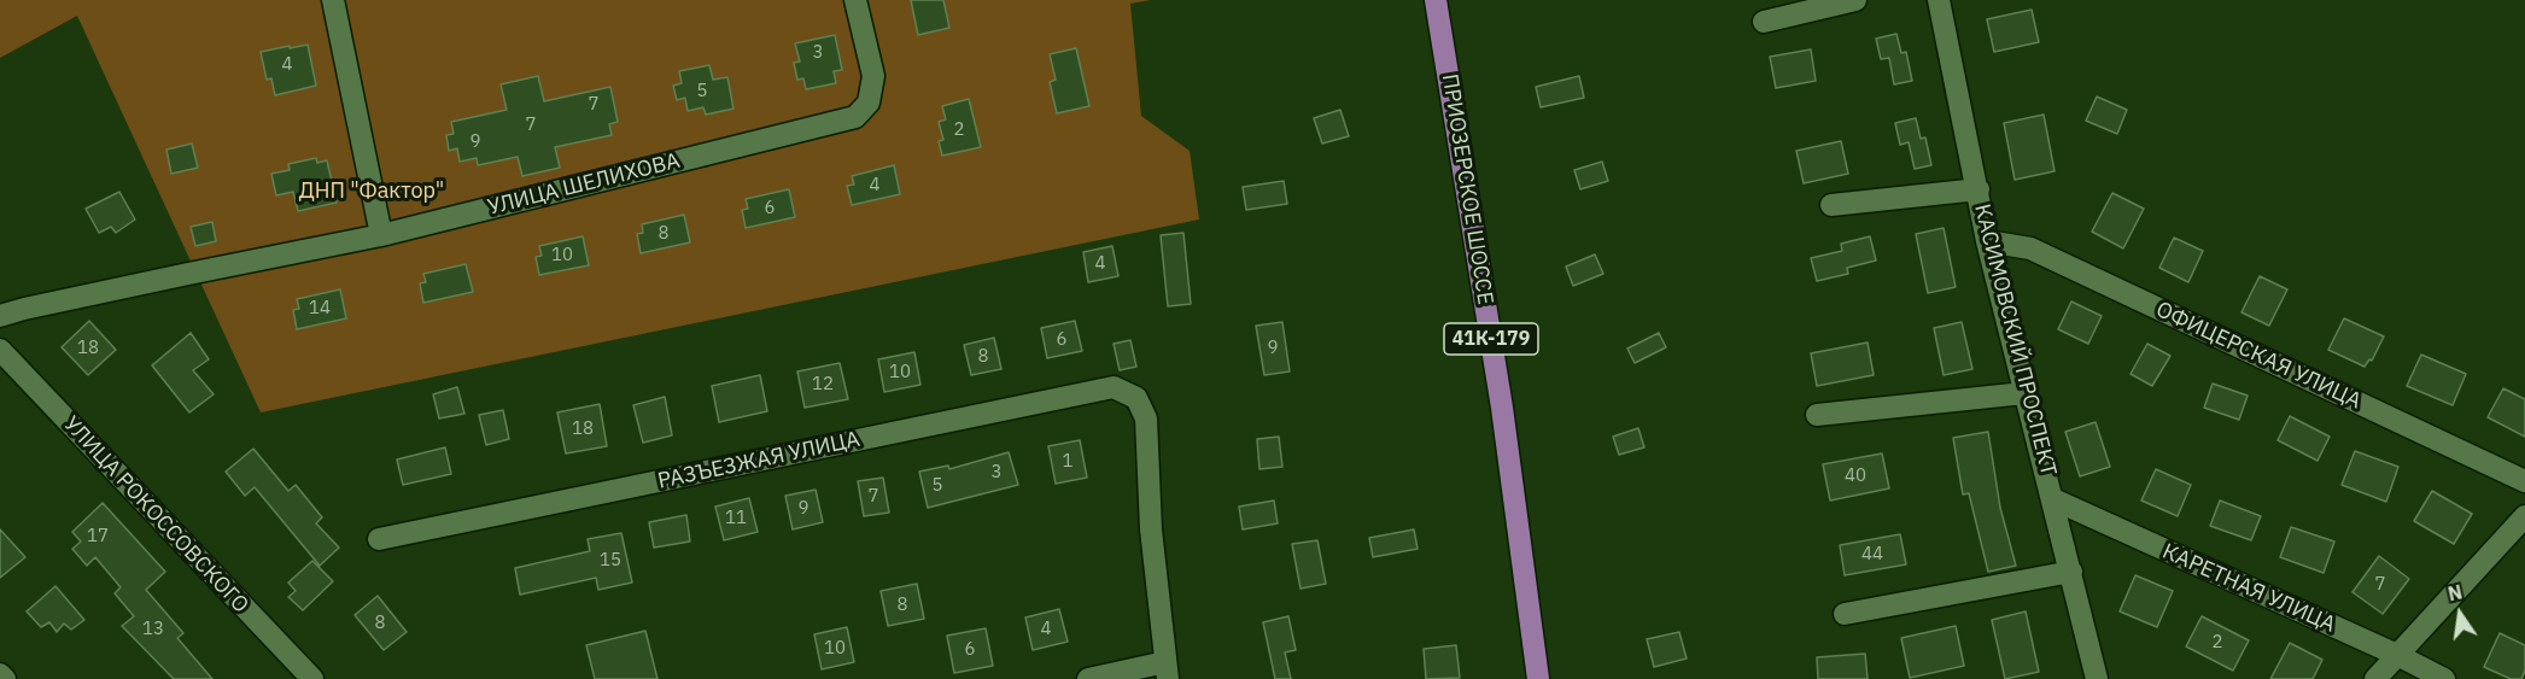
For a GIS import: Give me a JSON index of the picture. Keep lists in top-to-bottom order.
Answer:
{
  "streets": {
    "main road": ["ПРИОЗЕРСКОЕ ШОССЕ", "41К-179"],
    "street": [
      "УЛИЦА ШЕЛИХОВА",
      "КАСИМОВСКИЙ ПРОСПЕКТ",
      "ОФИЦЕРСКАЯ УЛИЦА",
      "РАЗЪЕЗЖАЯ УЛИЦА",
      "УЛИЦА РОКОССОВСКОГО",
      "КАРЕТНАЯ УЛИЦА"
    ]
  },
  "crossings": [
    ["КАСИМОВСКИЙ ПРОСПЕКТ", "ОФИЦЕРСКАЯ УЛИЦА"],
    ["КАСИМОВСКИЙ ПРОСПЕКТ", "КАРЕТНАЯ УЛИЦА"]
  ],
  "parks": ["ДНП \"Фактор\""],
  "house_numbers": [
    "3",
    "4",
    "5",
    "7",
    "7",
    "2",
    "9",
    "4",
    "6",
    "8",
    "10",
    "4",
    "14",
    "6",
    "18",
    "9",
    "8",
    "10",
    "12",
    "18",
    "1",
    "3",
    "40",
    "5",
    "7",
    "9",
    "11",
    "17",
    "44",
    "15",
    "7",
    "8",
    "8",
    "13",
    "4",
    "2",
    "10",
    "6"
  ],
  "north": "top"
}
